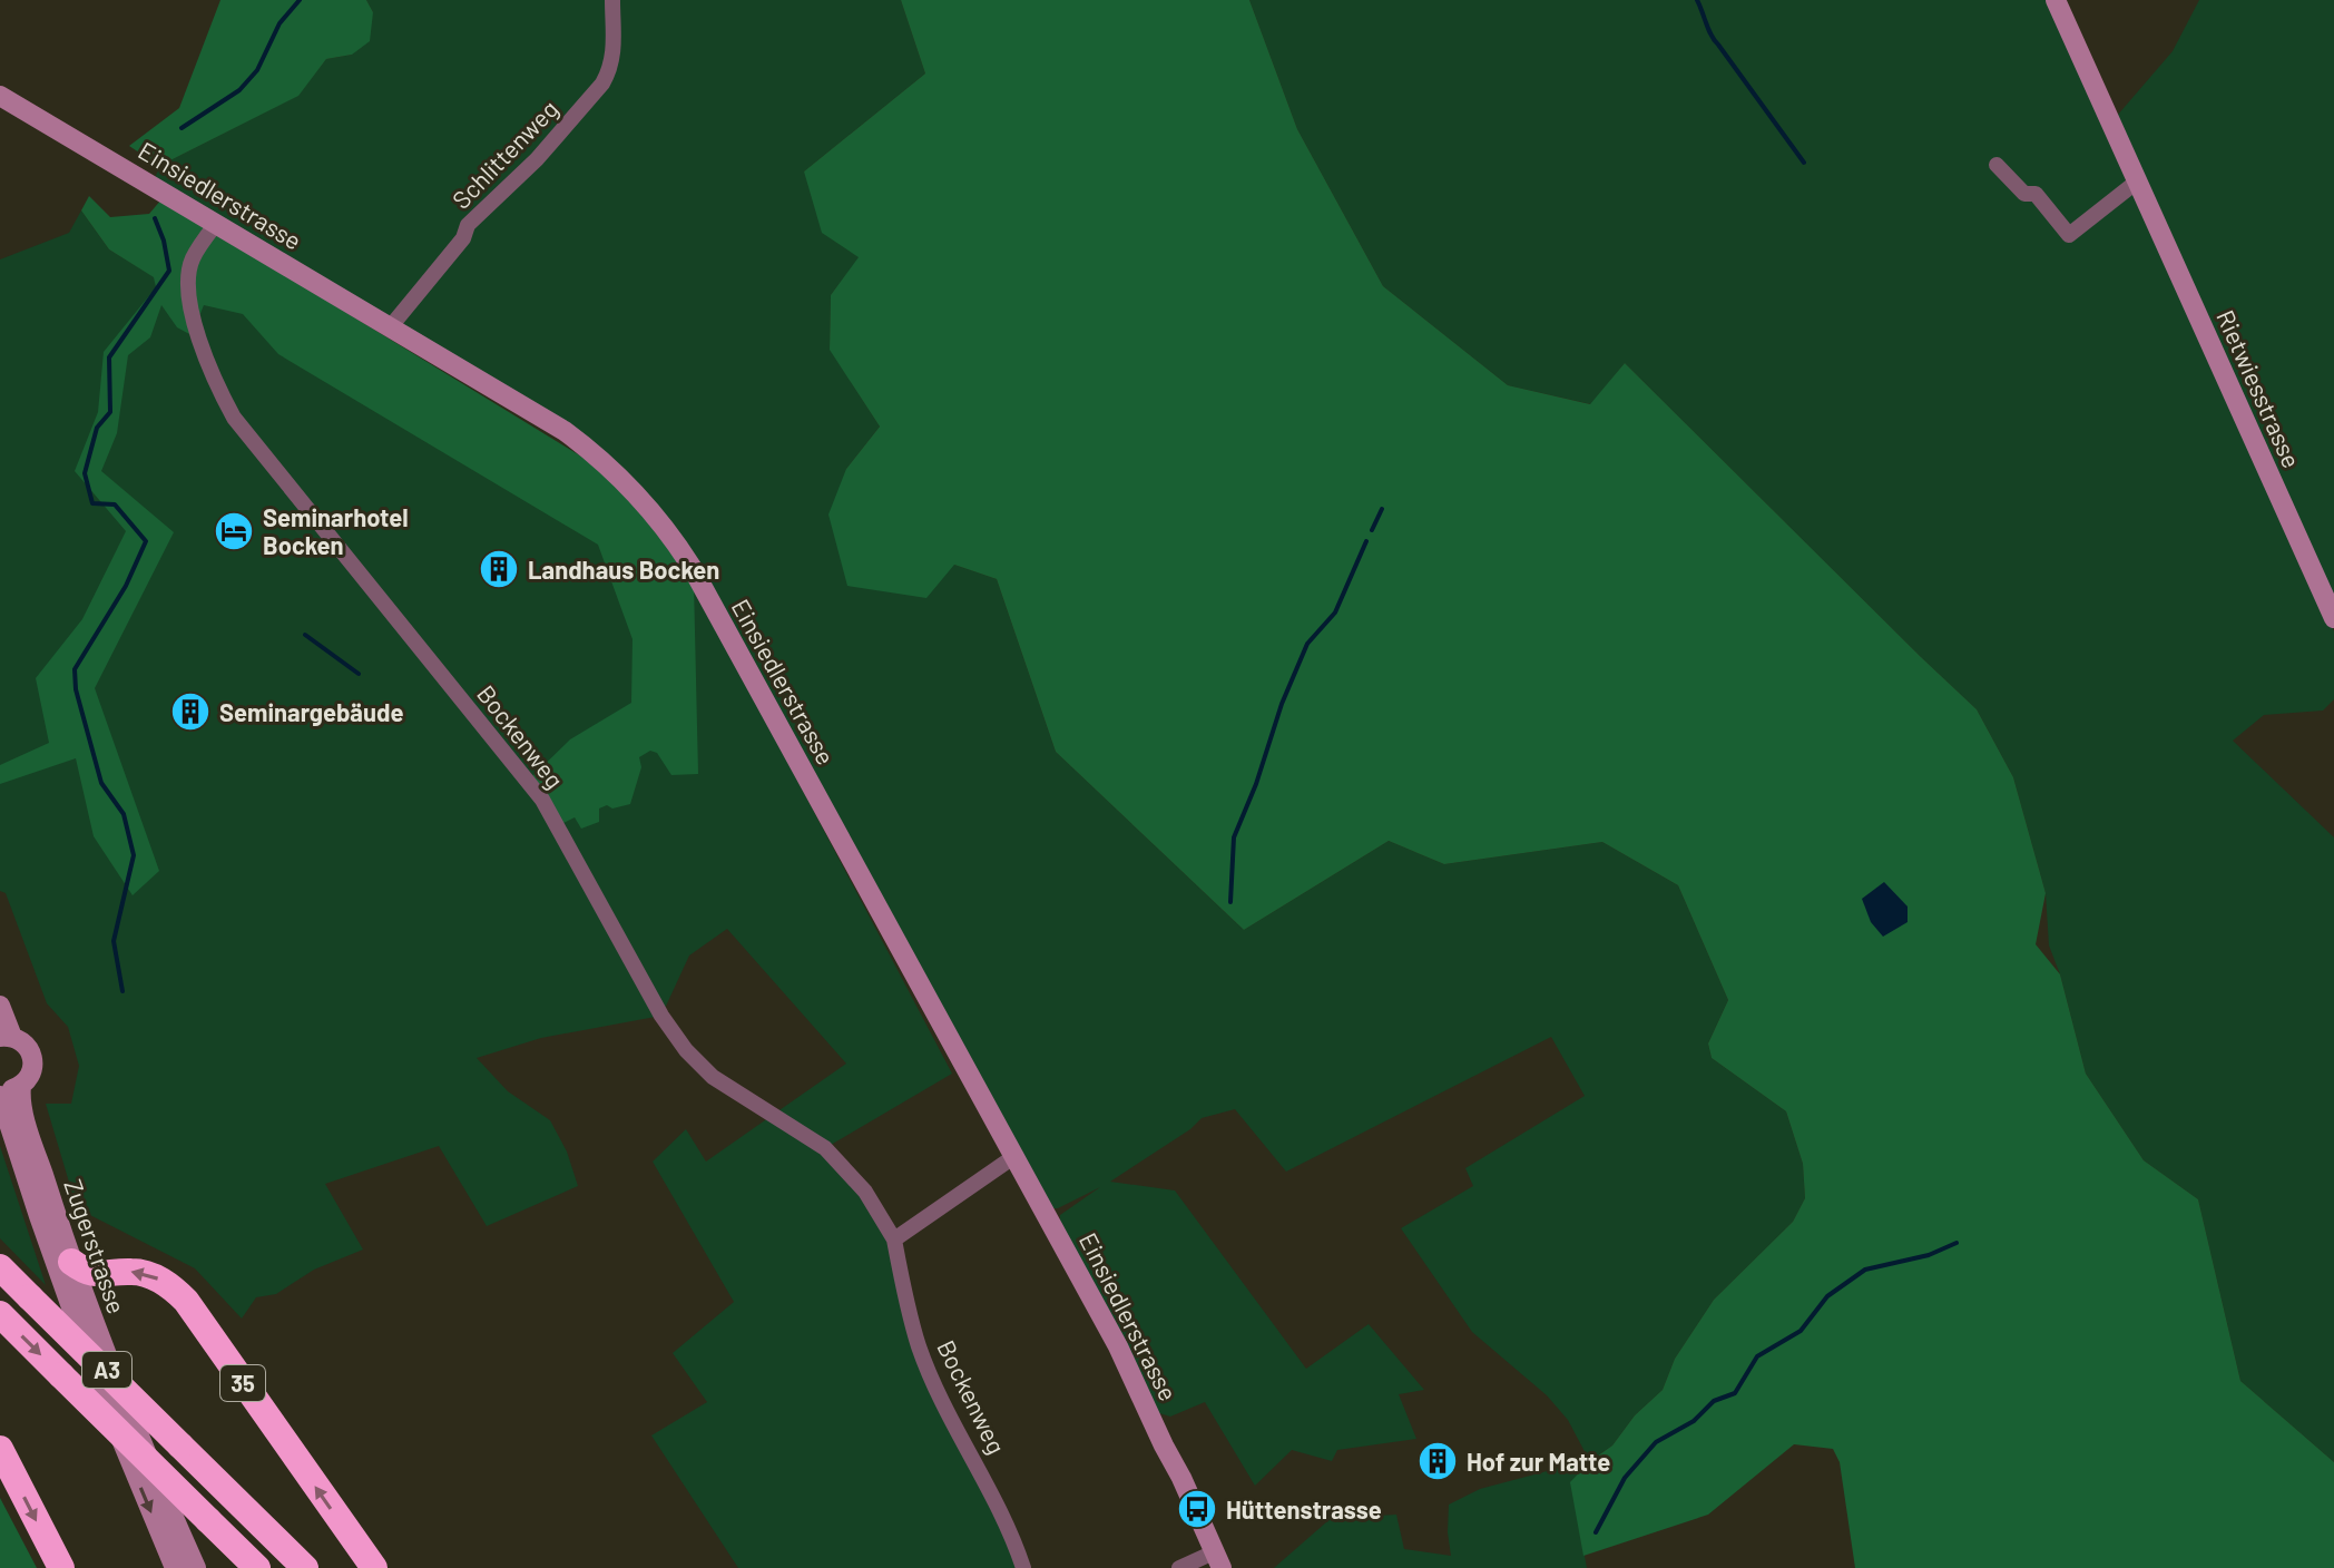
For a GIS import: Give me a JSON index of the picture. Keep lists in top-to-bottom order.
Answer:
{
  "streets": {
    "highway": ["A3", "35"],
    "street": [
      "Schlittenweg",
      "Einsiedlerstrasse",
      "Rietwiesstrasse",
      "Bockenweg",
      "Zugerstrasse"
    ]
  },
  "crossings": [
    ["Schlittenweg", "Einsiedlerstrasse"],
    ["Einsiedlerstrasse", "Bockenweg"],
    ["Zugerstrasse", "35"]
  ],
  "places": {
    "hotel": ["Seminarhotel Bocken"],
    "building": ["Landhaus Bocken", "Seminargebäude", "Hof zur Matte"],
    "bus stop": ["Hüttenstrasse"]
  }
}
